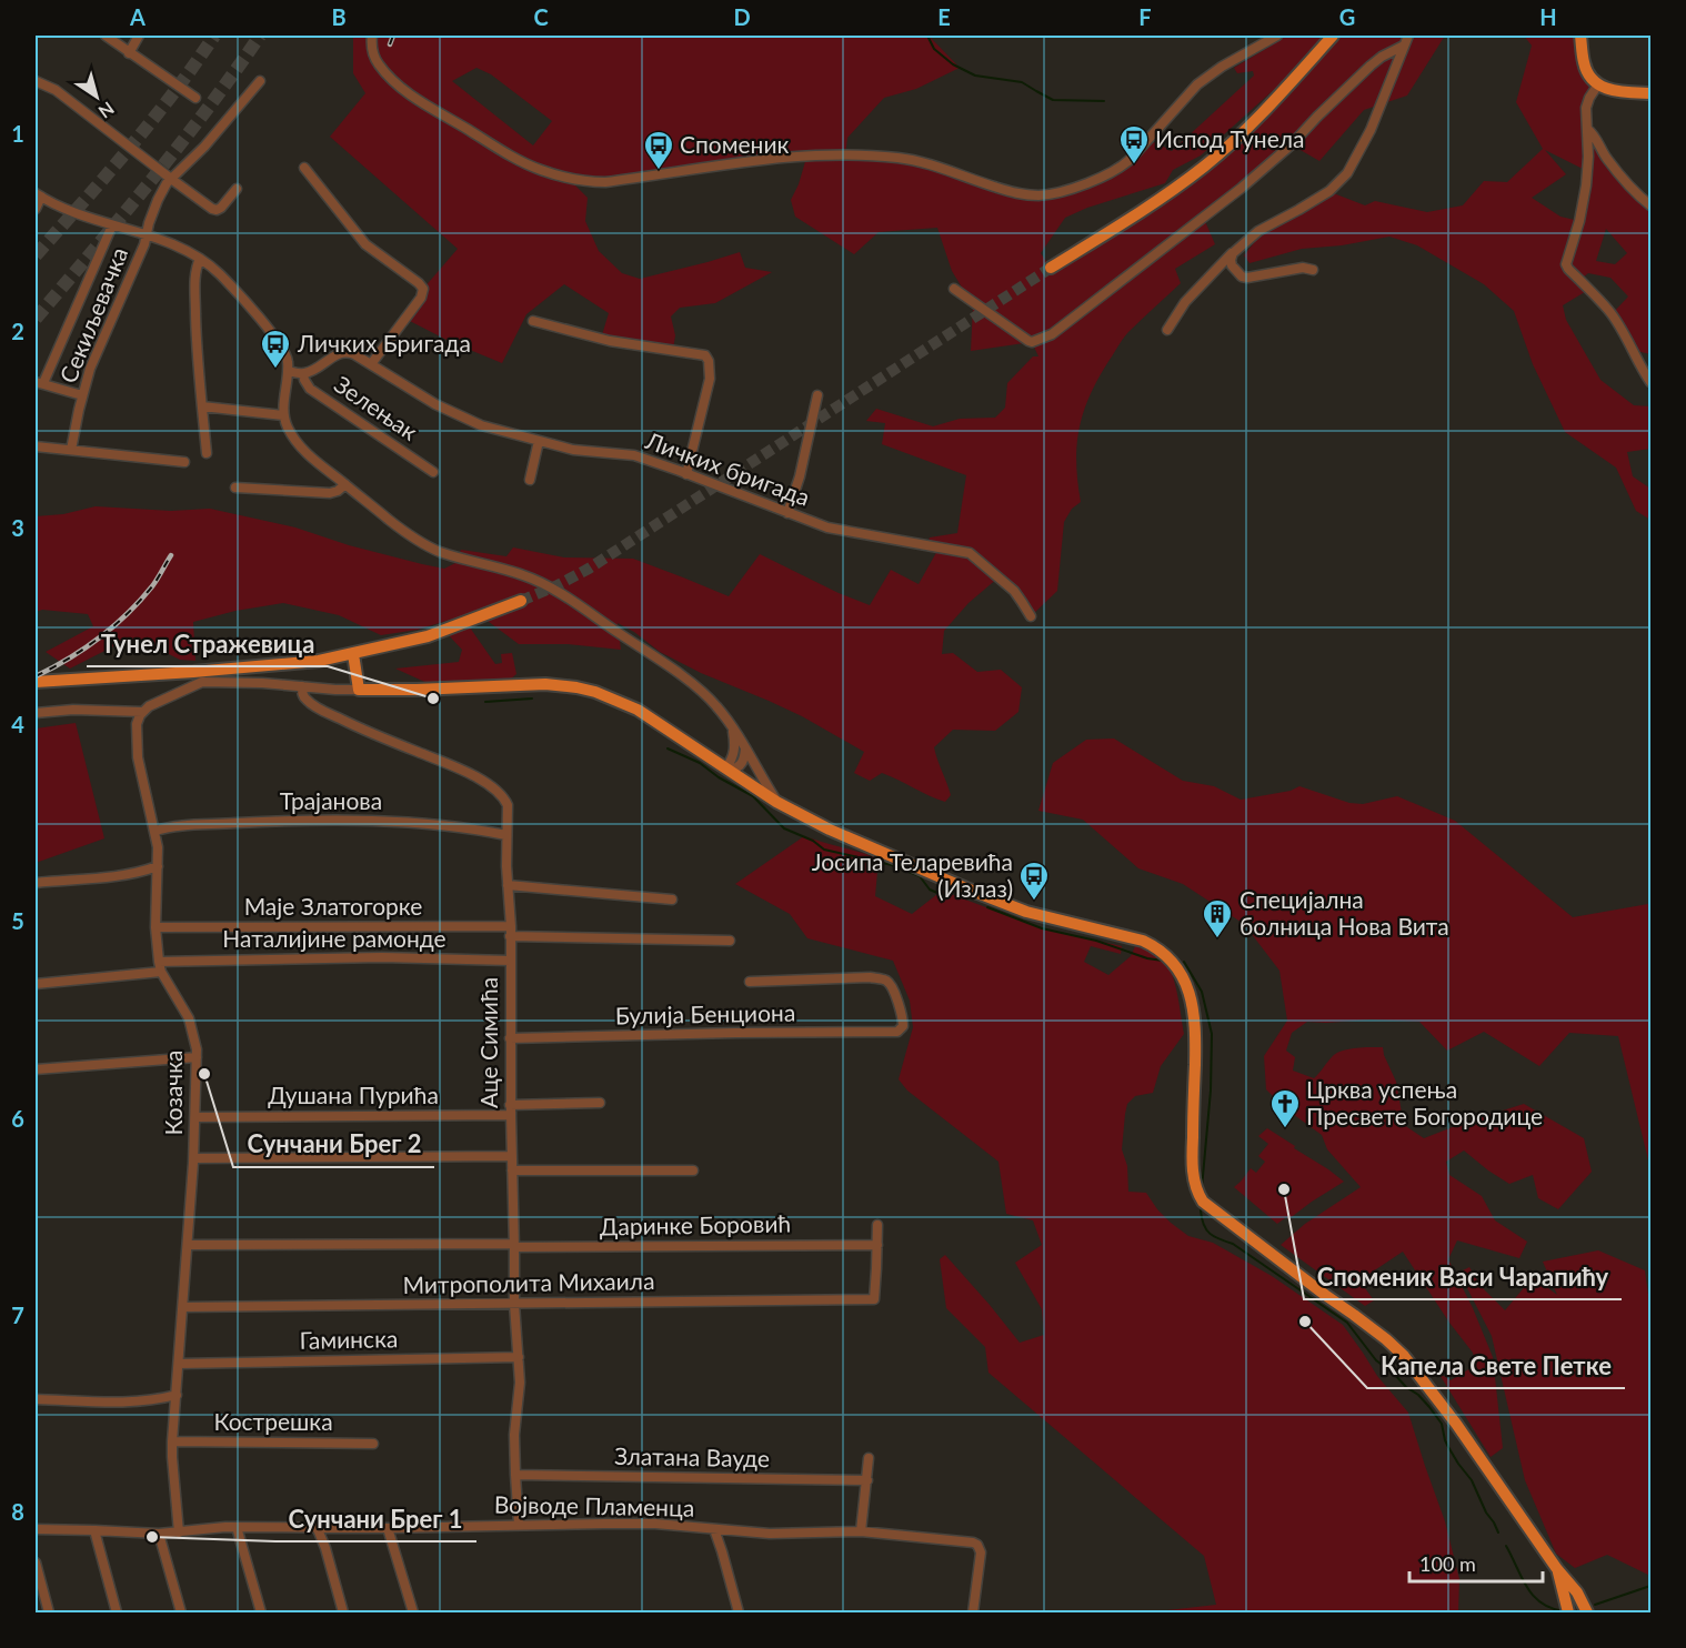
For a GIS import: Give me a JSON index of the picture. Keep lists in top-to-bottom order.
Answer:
{
  "streets": {
    "street": [
      "Секиљевачка",
      "Зелењак",
      "Личких бригада",
      "Трајанова",
      "Маје Златогорке",
      "Наталијине рамонде",
      "Булија Бенциона",
      "Аце Симића",
      "Козачка",
      "Душана Пурића",
      "Даринке Боровић",
      "Митрополита Михаила",
      "Гаминска",
      "Кострешка",
      "Златана Вауде",
      "Војводе Пламенца"
    ]
  },
  "crossings": [
    ["Зелењак", "Личких бригада"],
    ["Трајанова", "Аце Симића"],
    ["Трајанова", "Козачка"],
    ["Маје Златогорке", "Аце Симића"],
    ["Маје Златогорке", "Козачка"],
    ["Наталијине рамонде", "Аце Симића"],
    ["Наталијине рамонде", "Козачка"],
    ["Булија Бенциона", "Аце Симића"],
    ["Аце Симића", "Душана Пурића"],
    ["Аце Симића", "Даринке Боровић"],
    ["Аце Симића", "Митрополита Михаила"],
    ["Аце Симића", "Гаминска"],
    ["Аце Симића", "Златана Вауде"],
    ["Аце Симића", "Војводе Пламенца"],
    ["Козачка", "Душана Пурића"],
    ["Козачка", "Даринке Боровић"],
    ["Козачка", "Митрополита Михаила"],
    ["Козачка", "Гаминска"],
    ["Козачка", "Кострешка"],
    ["Козачка", "Војводе Пламенца"],
    ["Даринке Боровић", "Митрополита Михаила"]
  ],
  "places": {
    "bus stop": [
      "Испод Тунела",
      "Споменик",
      "Личких Бригада",
      "Јосипа Теларевића (Излаз)"
    ],
    "other": [
      "Тунел Стражевица",
      "Сунчани Брег 2",
      "Споменик Васи Чарапићу",
      "Капела Свете Петке",
      "Сунчани Брег 1"
    ],
    "building": ["Специјална болница Нова Вита"],
    "church": ["Црква успења Пресвете Богородице"]
  },
  "scale_bar": "100 m",
  "north": "bottom right",
  "grid": {
    "columns": [
      "A",
      "B",
      "C",
      "D",
      "E",
      "F",
      "G",
      "H"
    ],
    "rows": [
      "1",
      "2",
      "3",
      "4",
      "5",
      "6",
      "7",
      "8"
    ]
  }
}
